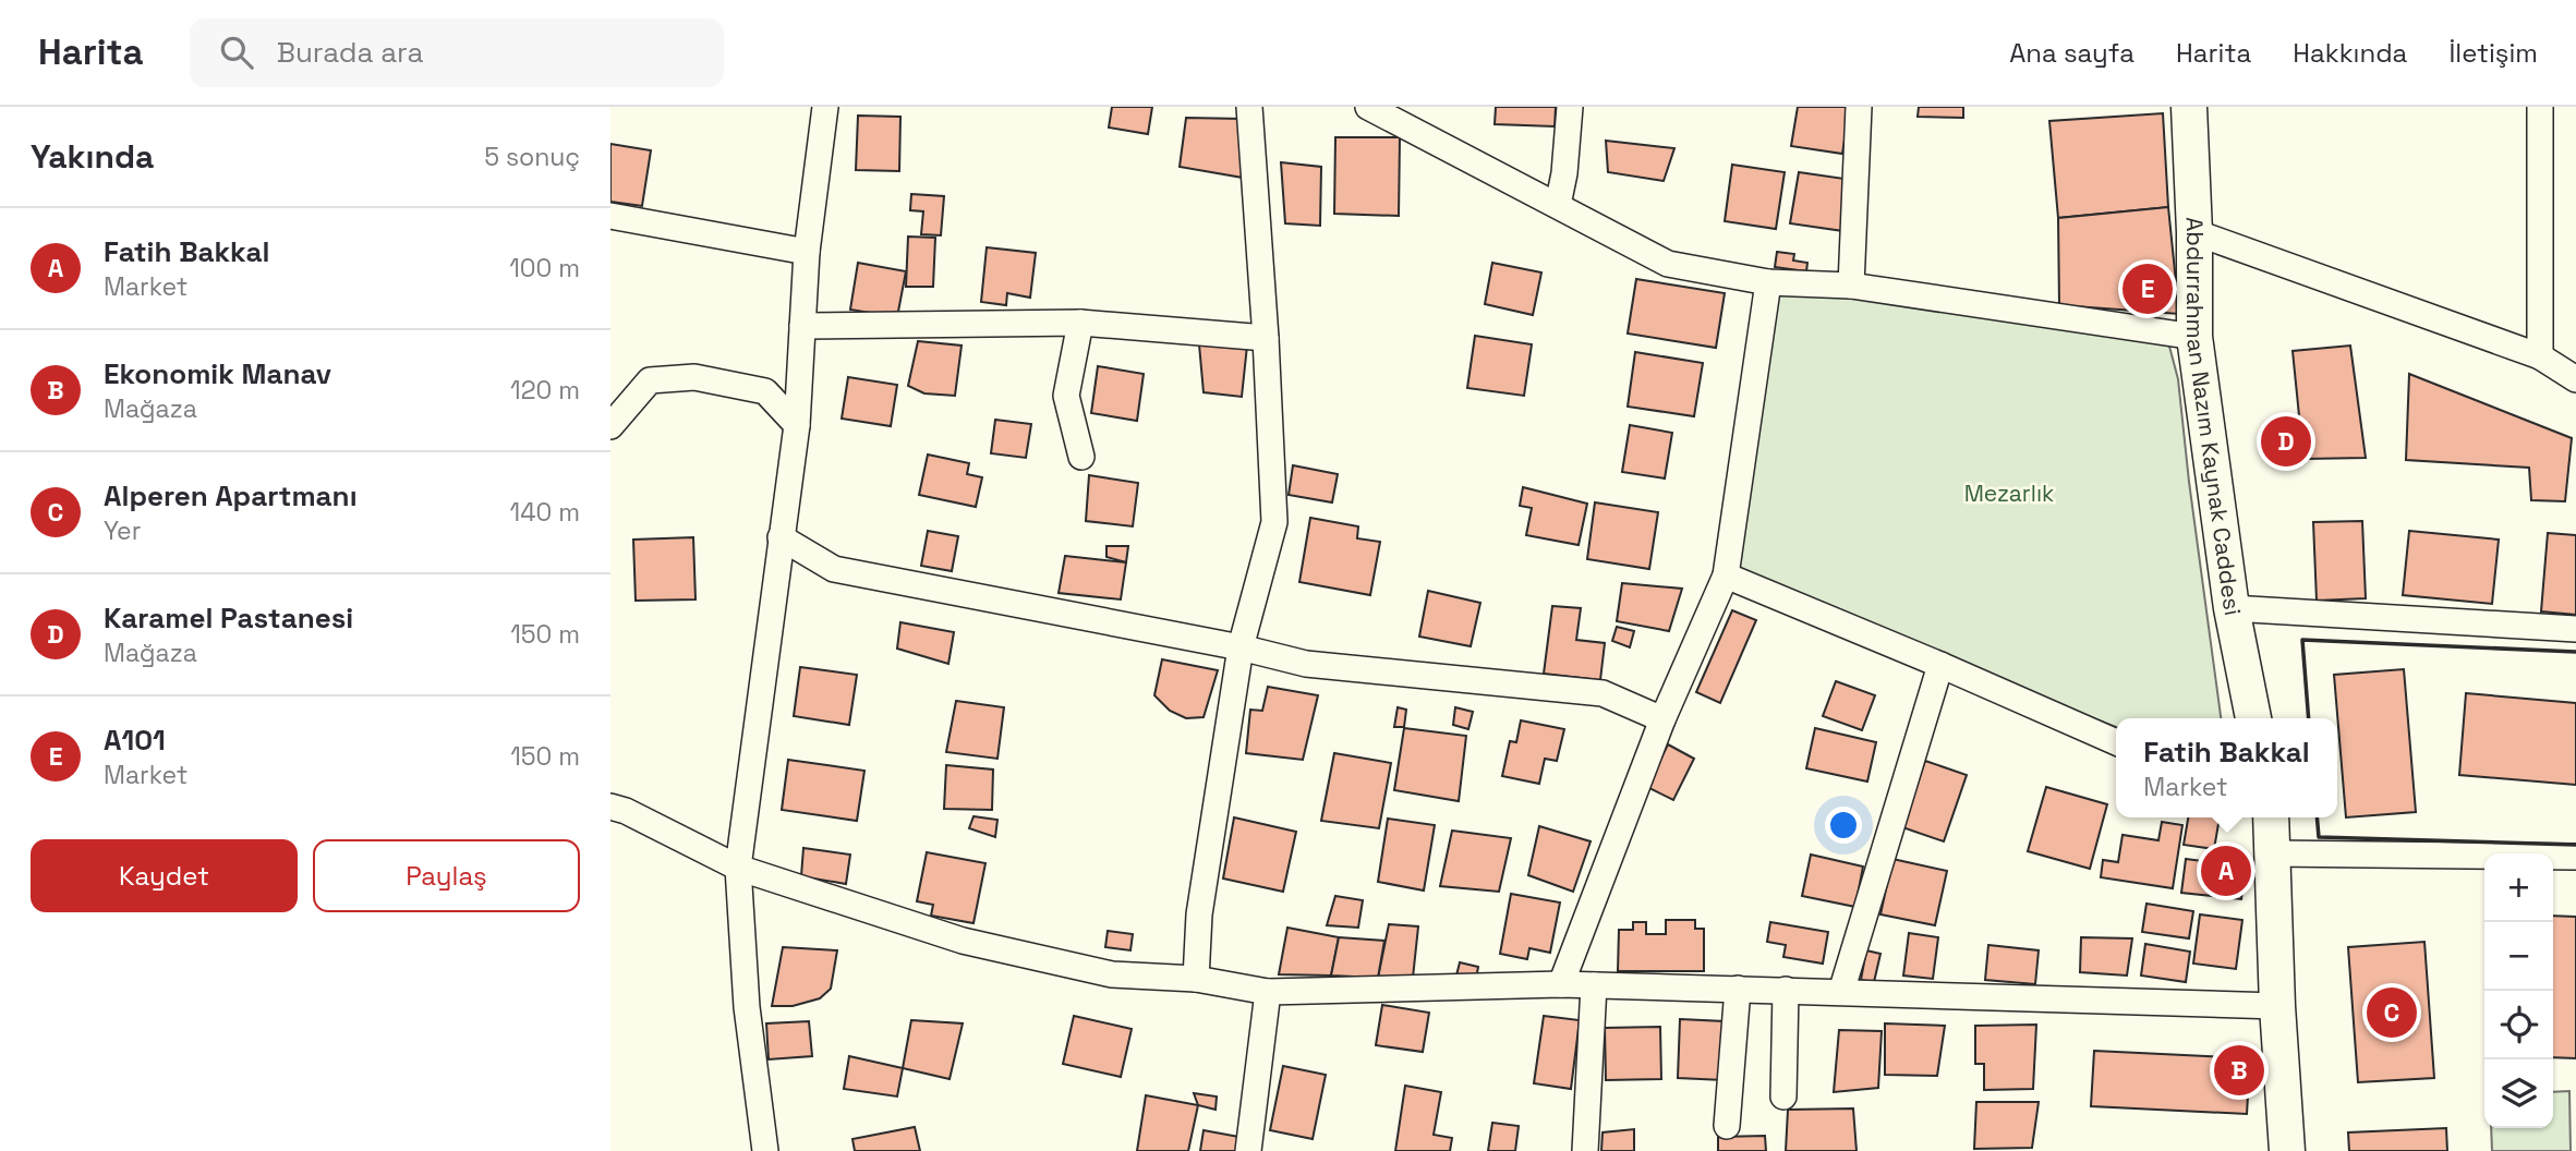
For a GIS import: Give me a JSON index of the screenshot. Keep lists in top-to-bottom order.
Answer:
{
  "streets": {
    "street": ["Abdurrahman Nazım Kaynak Caddesi"]
  },
  "parks": ["Mezarlık"],
  "page": {
    "header": "Harita",
    "search": "Burada ara",
    "nav": [
      "Ana sayfa",
      "Harita",
      "Hakkında",
      "İletişim"
    ],
    "heading": ["Yakında", "5 sonuç"],
    "list": [
      {
        "mark": "A",
        "name": "Fatih Bakkal",
        "note": "Market",
        "value": "100 m"
      },
      {
        "mark": "B",
        "name": "Ekonomik Manav",
        "note": "Mağaza",
        "value": "120 m"
      },
      {
        "mark": "C",
        "name": "Alperen Apartmanı",
        "note": "Yer",
        "value": "140 m"
      },
      {
        "mark": "D",
        "name": "Karamel Pastanesi",
        "note": "Mağaza",
        "value": "150 m"
      },
      {
        "mark": "E",
        "name": "A101",
        "note": "Market",
        "value": "150 m"
      }
    ],
    "pins": [
      "E",
      "D",
      "A",
      "C",
      "B"
    ],
    "popup": ["Fatih Bakkal", "Market"],
    "buttons": ["Kaydet", "Paylaş"],
    "map_buttons": ["+", "−"]
  }
}
